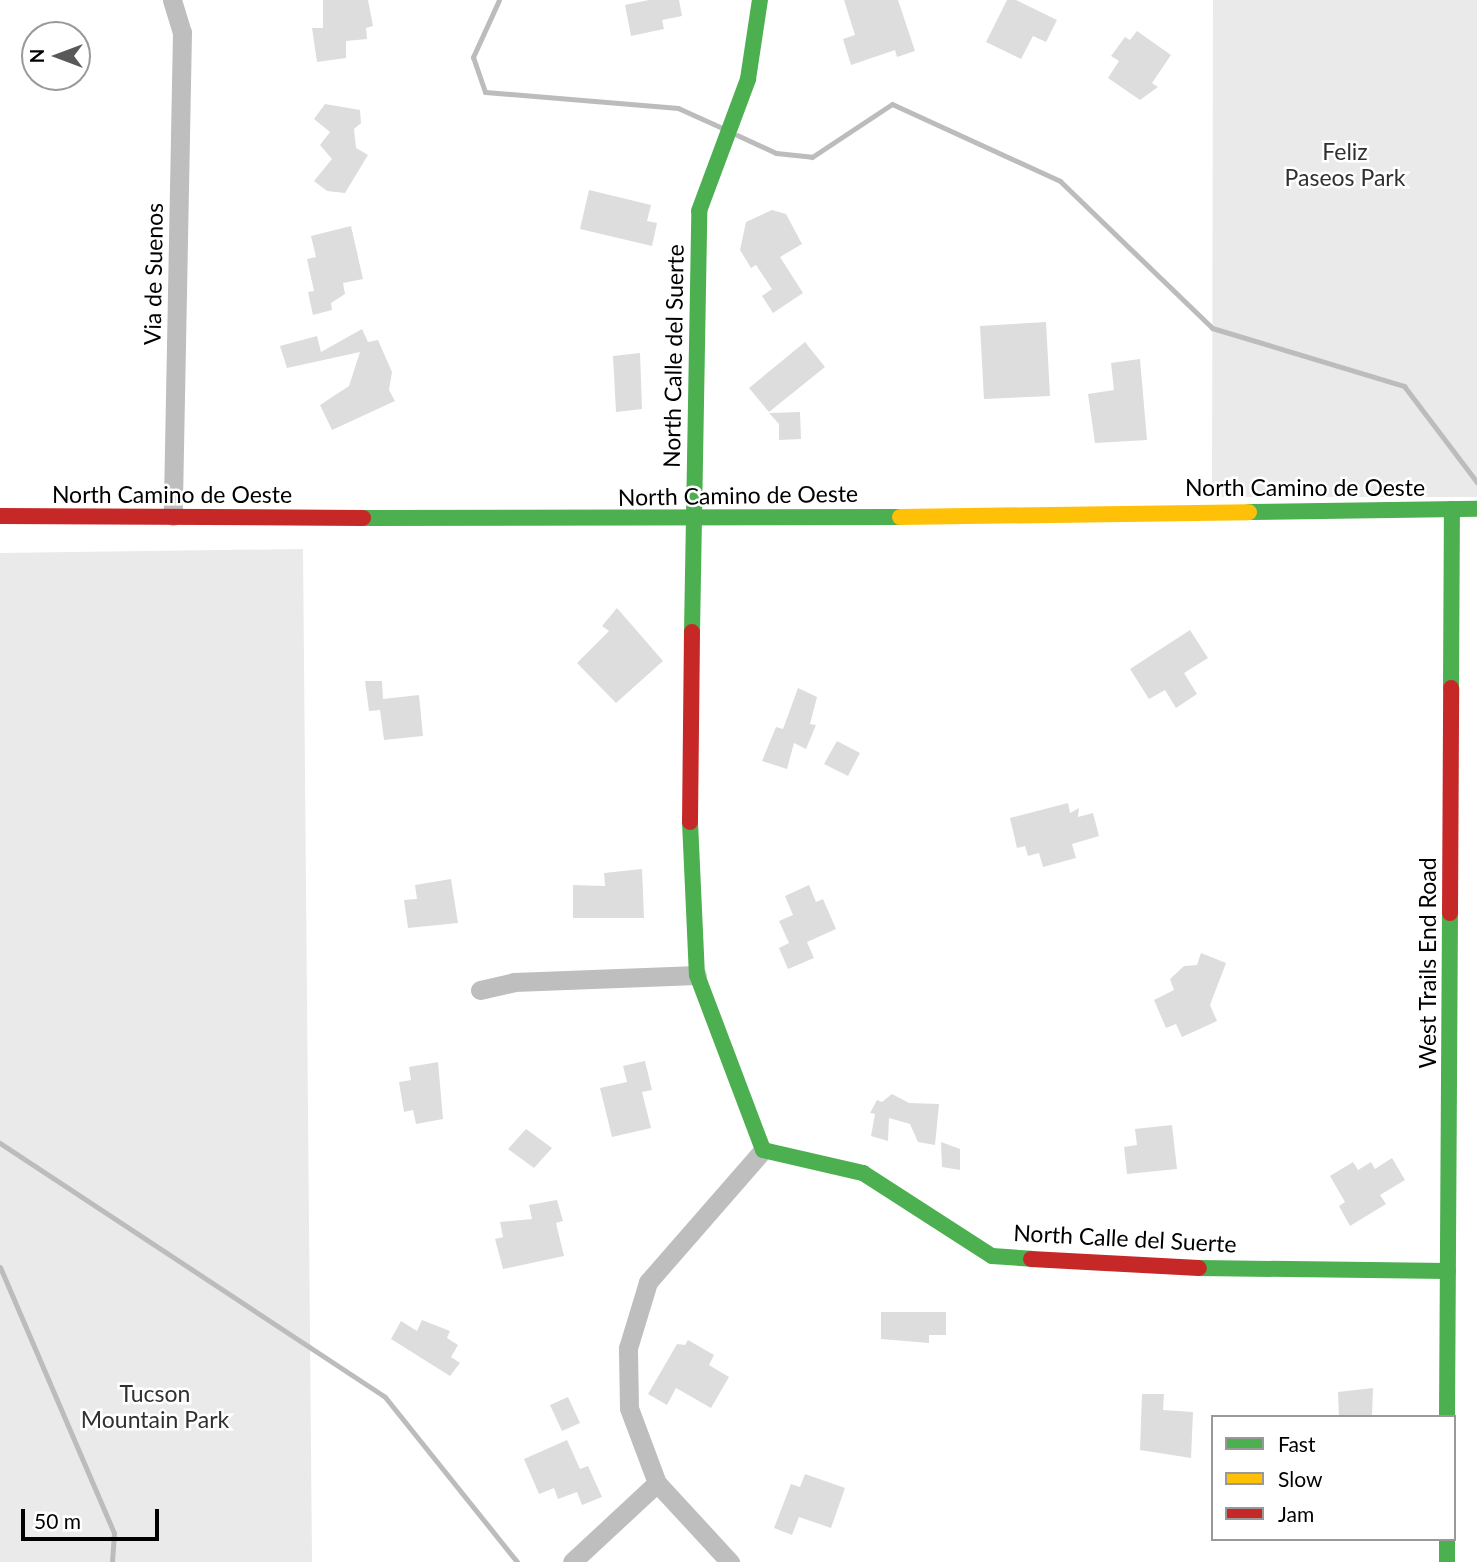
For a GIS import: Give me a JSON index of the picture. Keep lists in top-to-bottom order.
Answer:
{
  "streets": {
    "street": [
      "Via de Suenos",
      "North Calle del Suerte",
      "North Camino de Oeste",
      "West Trails End Road"
    ]
  },
  "crossings": [
    ["Via de Suenos", "North Camino de Oeste"],
    ["North Calle del Suerte", "North Camino de Oeste"],
    ["North Calle del Suerte", "West Trails End Road"],
    ["North Camino de Oeste", "West Trails End Road"]
  ],
  "parks": ["Feliz Paseos Park", "Tucson Mountain Park"],
  "legend": ["Fast", "Slow", "Jam"],
  "scale_bar": "50 m",
  "north": "left"
}
